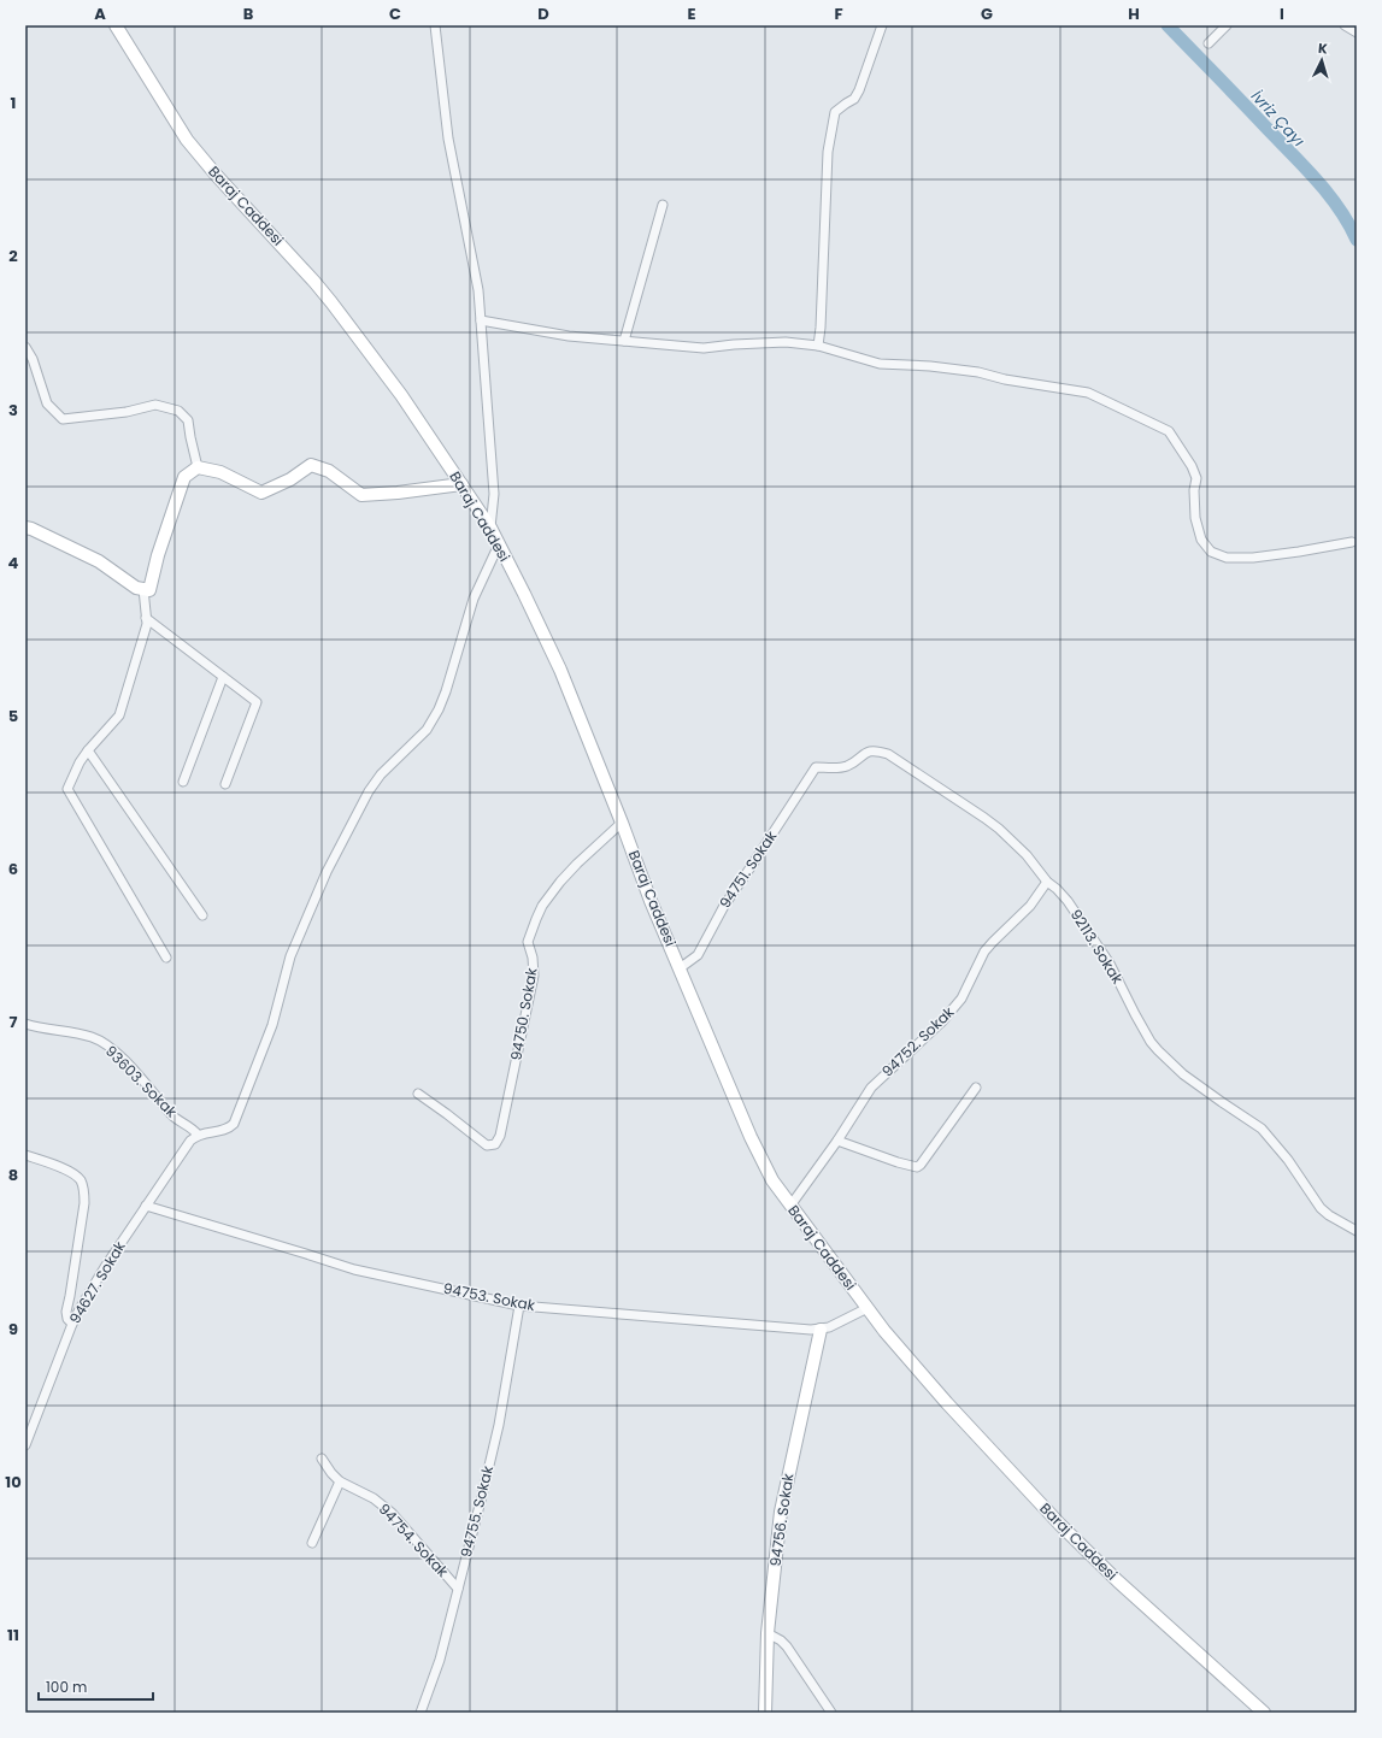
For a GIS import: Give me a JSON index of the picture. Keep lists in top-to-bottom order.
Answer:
{
  "streets": {
    "main road": ["Baraj Caddesi", "94756. Sokak"],
    "street": [
      "94751. Sokak",
      "92113. Sokak",
      "94750. Sokak",
      "94752. Sokak",
      "93603. Sokak",
      "94627. Sokak",
      "94753. Sokak",
      "94755. Sokak",
      "94754. Sokak"
    ]
  },
  "crossings": [
    ["Baraj Caddesi", "94751. Sokak"],
    ["Baraj Caddesi", "94750. Sokak"],
    ["Baraj Caddesi", "94752. Sokak"],
    ["Baraj Caddesi", "94753. Sokak"],
    ["94751. Sokak", "92113. Sokak"],
    ["92113. Sokak", "94752. Sokak"],
    ["93603. Sokak", "94627. Sokak"],
    ["94627. Sokak", "94753. Sokak"],
    ["94753. Sokak", "94755. Sokak"],
    ["94753. Sokak", "94756. Sokak"],
    ["94755. Sokak", "94754. Sokak"]
  ],
  "water": ["İvriz Çayı"],
  "scale_bar": "100 m",
  "north": "top",
  "grid": {
    "columns": [
      "A",
      "B",
      "C",
      "D",
      "E",
      "F",
      "G",
      "H",
      "I"
    ],
    "rows": [
      "1",
      "2",
      "3",
      "4",
      "5",
      "6",
      "7",
      "8",
      "9",
      "10",
      "11"
    ]
  }
}
